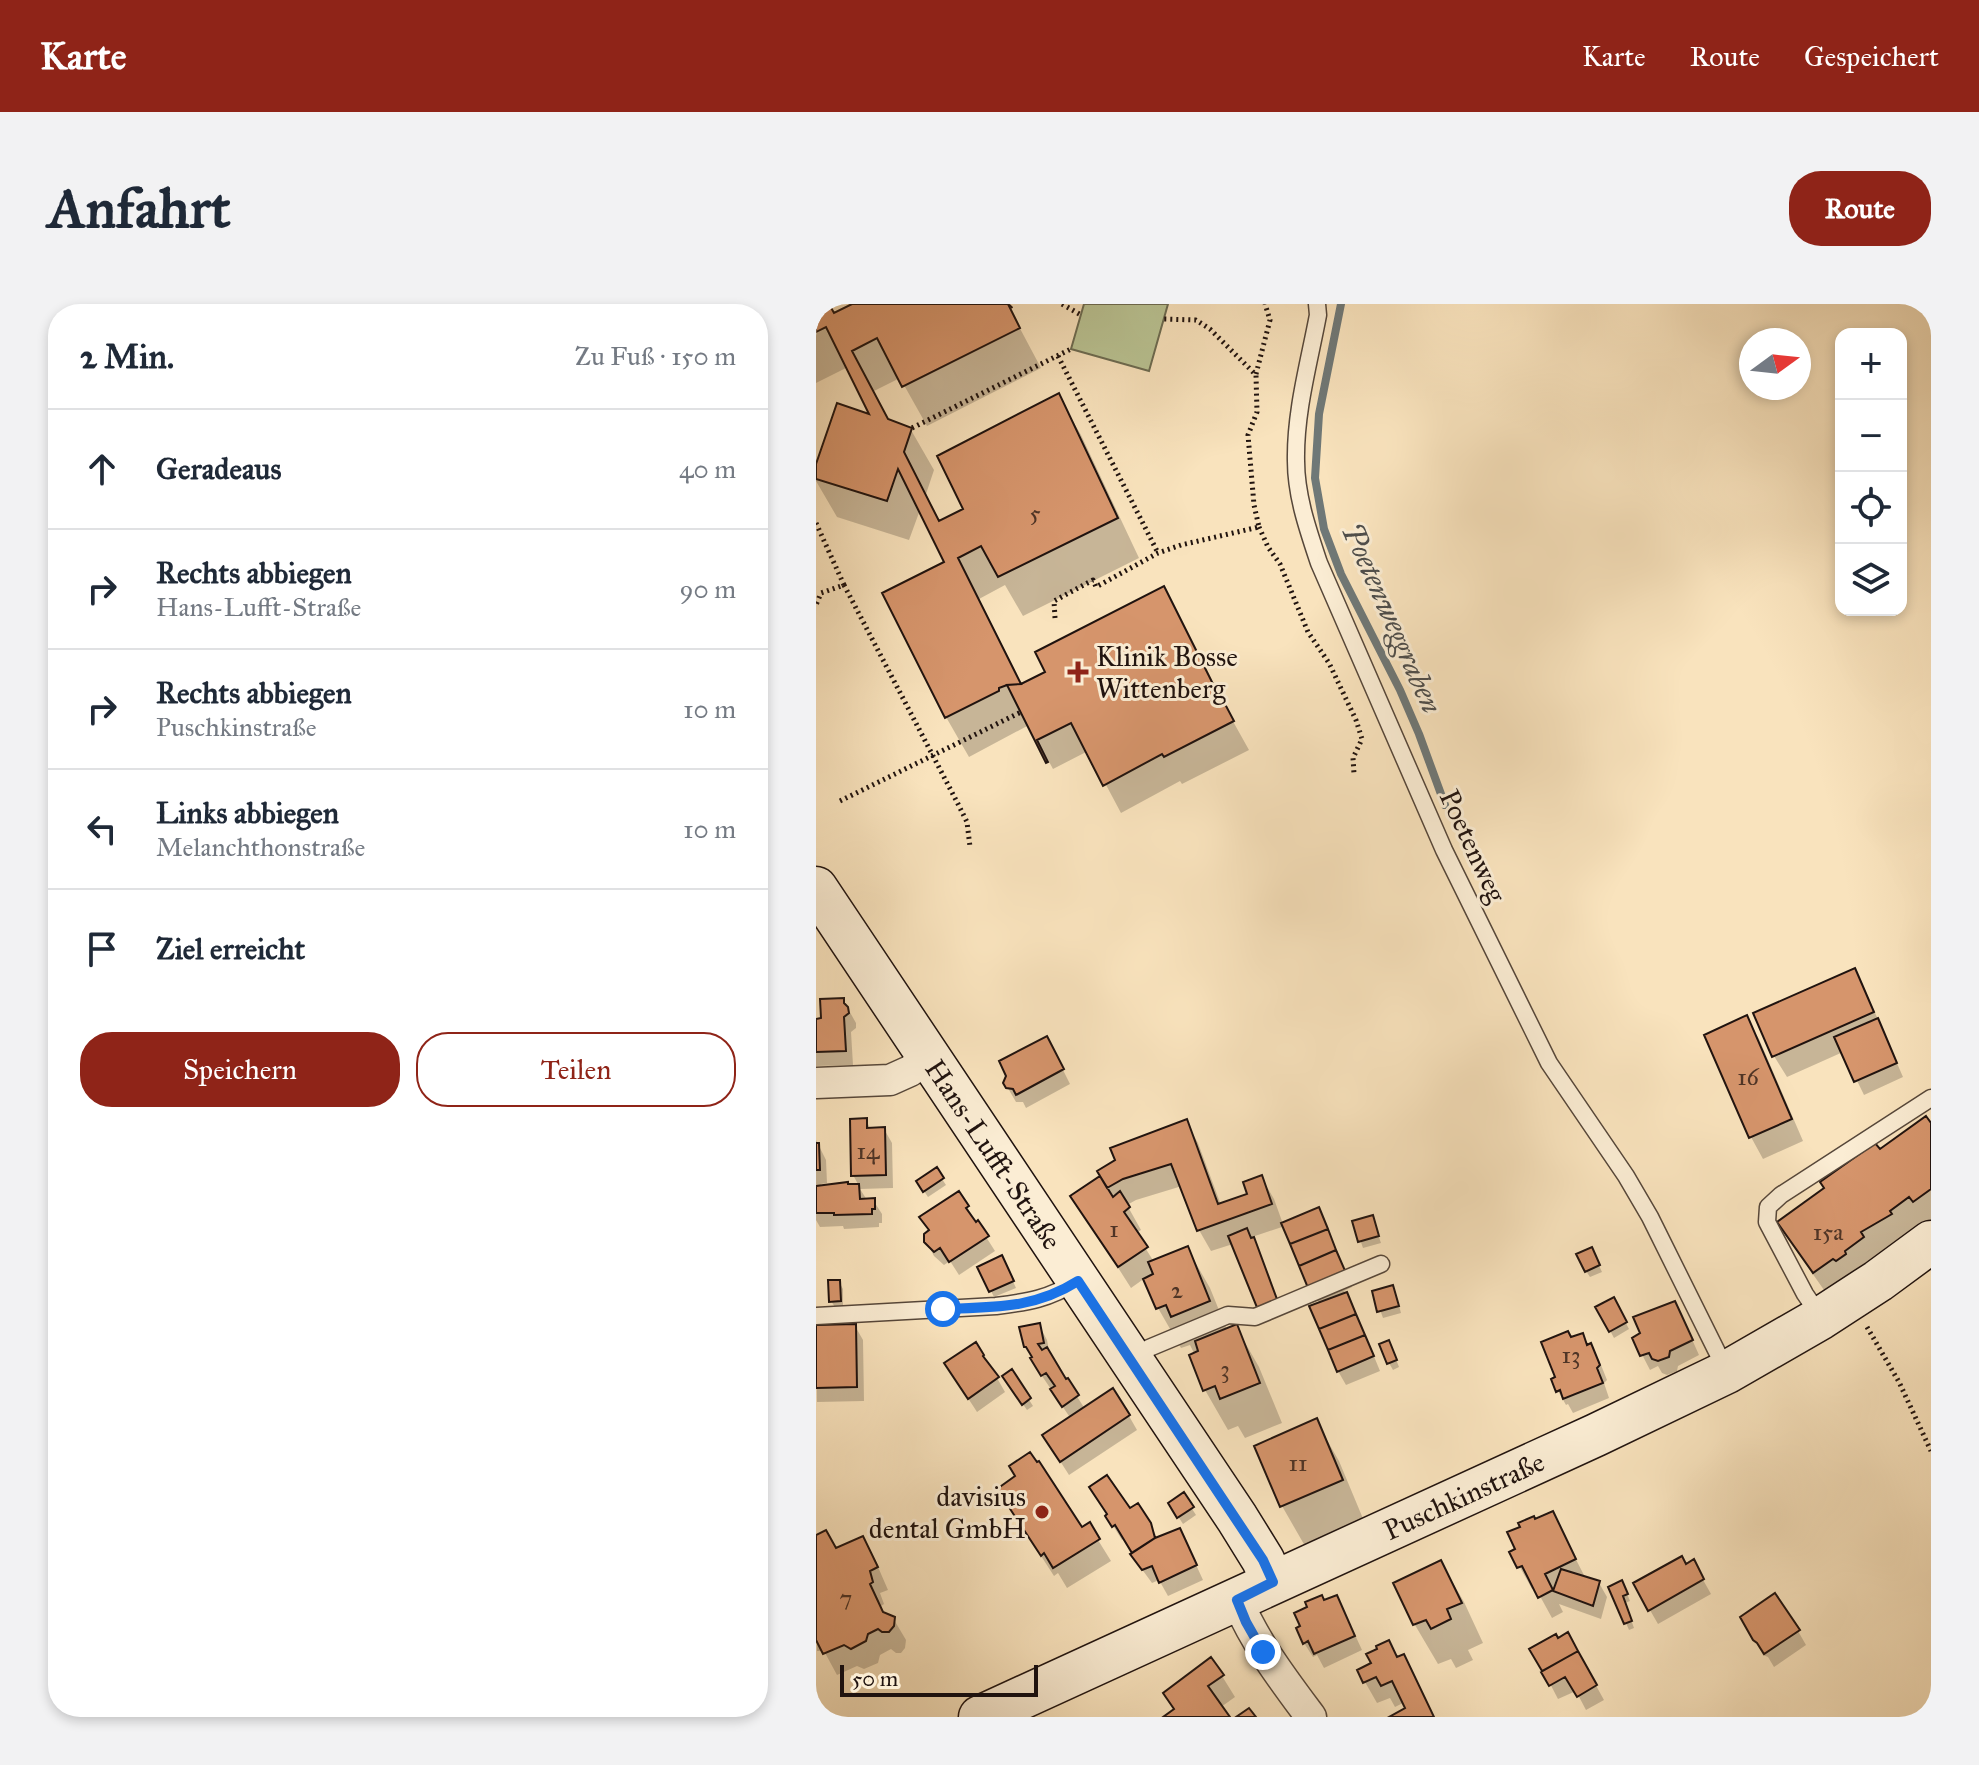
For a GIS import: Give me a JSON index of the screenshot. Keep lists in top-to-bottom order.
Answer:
{
  "streets": {
    "main road": ["Hans-Lufft-Straße", "Puschkinstraße"],
    "lane": ["Poetenweg"]
  },
  "crossings": [
    ["Poetenweg", "Puschkinstraße"],
    ["Hans-Lufft-Straße", "Puschkinstraße"]
  ],
  "water": ["Poetenweggraben"],
  "places": {
    "health": ["Klinik Bosse Wittenberg"],
    "other": ["davisius dental GmbH"]
  },
  "house_numbers": [
    "5",
    "16",
    "14",
    "1",
    "15a",
    "2",
    "13",
    "3",
    "11",
    "7"
  ],
  "scale_bar": "50 m",
  "north": "right",
  "page": {
    "header": "Karte",
    "nav": ["Karte", "Route", "Gespeichert"],
    "buttons": [
      "Route",
      ["Speichern", "Teilen"]
    ],
    "title": "Anfahrt",
    "heading": ["2 Min.", "Zu Fuß · 150 m"],
    "map_buttons": ["+", "−"],
    "list": [
      ["Geradeaus", "40 m"],
      ["Rechts abbiegen", "Hans-Lufft-Straße", "90 m"],
      ["Rechts abbiegen", "Puschkinstraße", "10 m"],
      ["Links abbiegen", "Melanchthonstraße", "10 m"],
      "Ziel erreicht"
    ],
    "scale": "50 m"
  }
}
